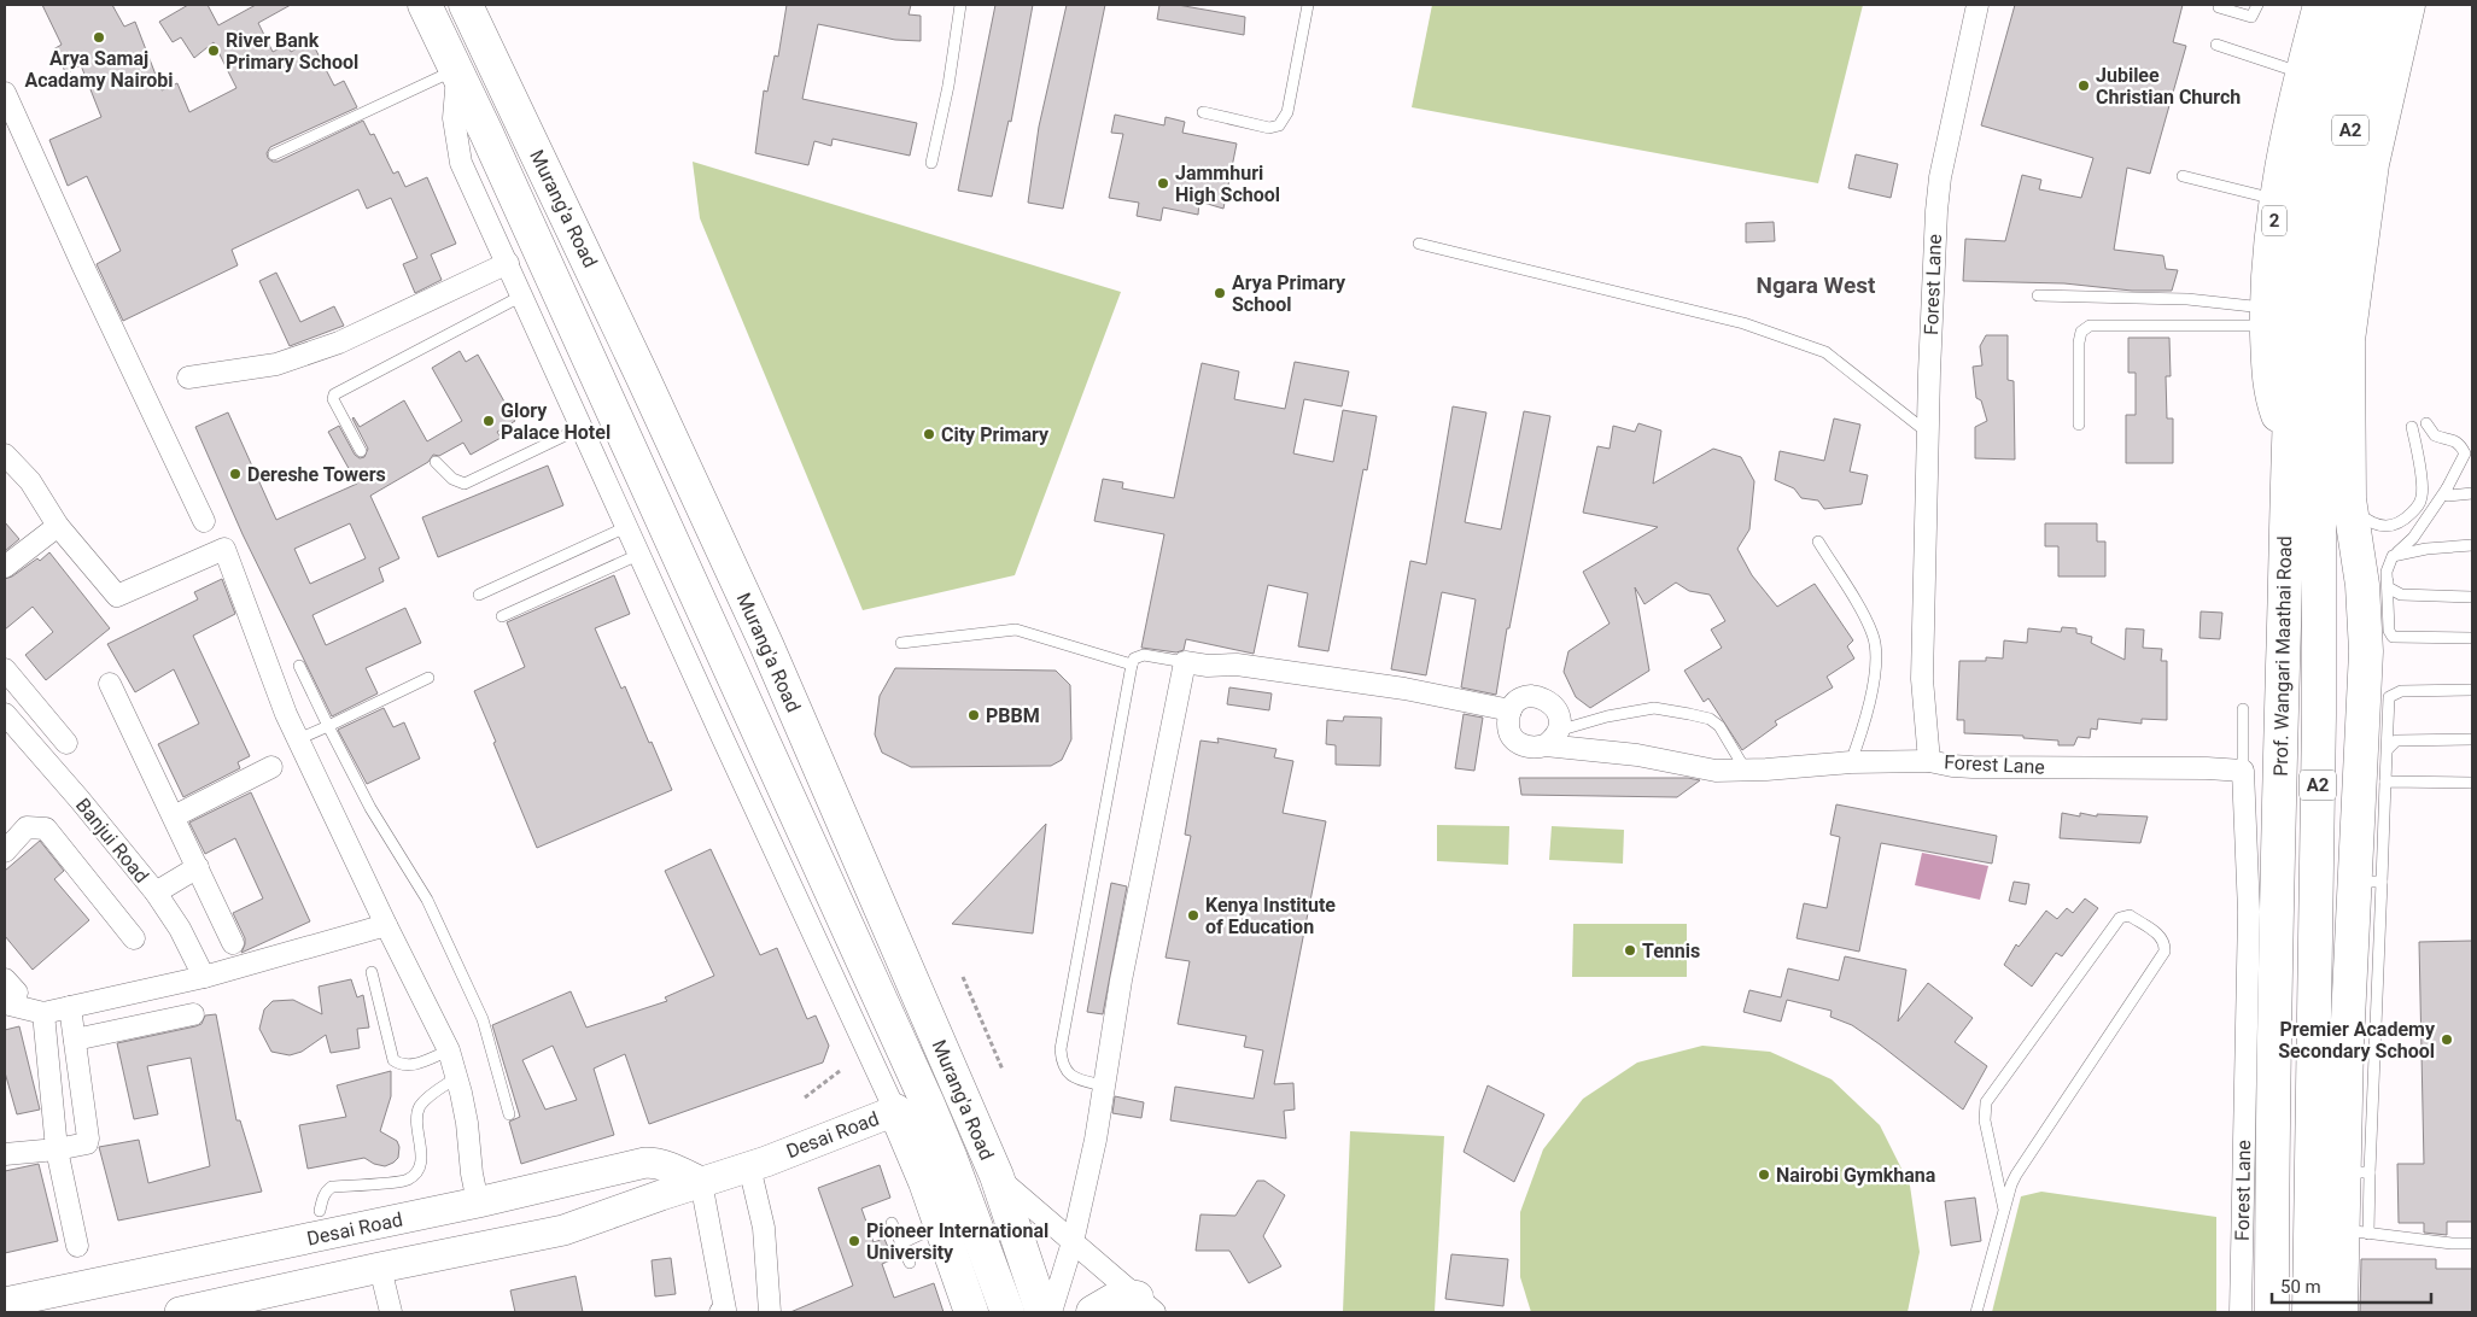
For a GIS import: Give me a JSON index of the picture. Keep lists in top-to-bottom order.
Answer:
{
  "streets": {
    "main road": [
      "A2",
      "Murang'a Road",
      "2",
      "Prof. Wangari Maathai Road",
      "Desai Road"
    ],
    "street": ["Forest Lane", "Banjui Road"]
  },
  "crossings": [
    ["2", "Prof. Wangari Maathai Road"]
  ],
  "districts": ["Ngara West"],
  "places": [
    "Arya Samaj Acadamy Nairobi",
    "River Bank Primary School",
    "Jubilee Christian Church",
    "Jammhuri High School",
    "Arya Primary School",
    "Glory Palace Hotel",
    "City Primary",
    "Dereshe Towers",
    "PBBM",
    "Kenya Institute of Education",
    "Tennis",
    "Premier Academy Secondary School",
    "Nairobi Gymkhana",
    "Pioneer International University"
  ],
  "scale_bar": "50 m"
}
